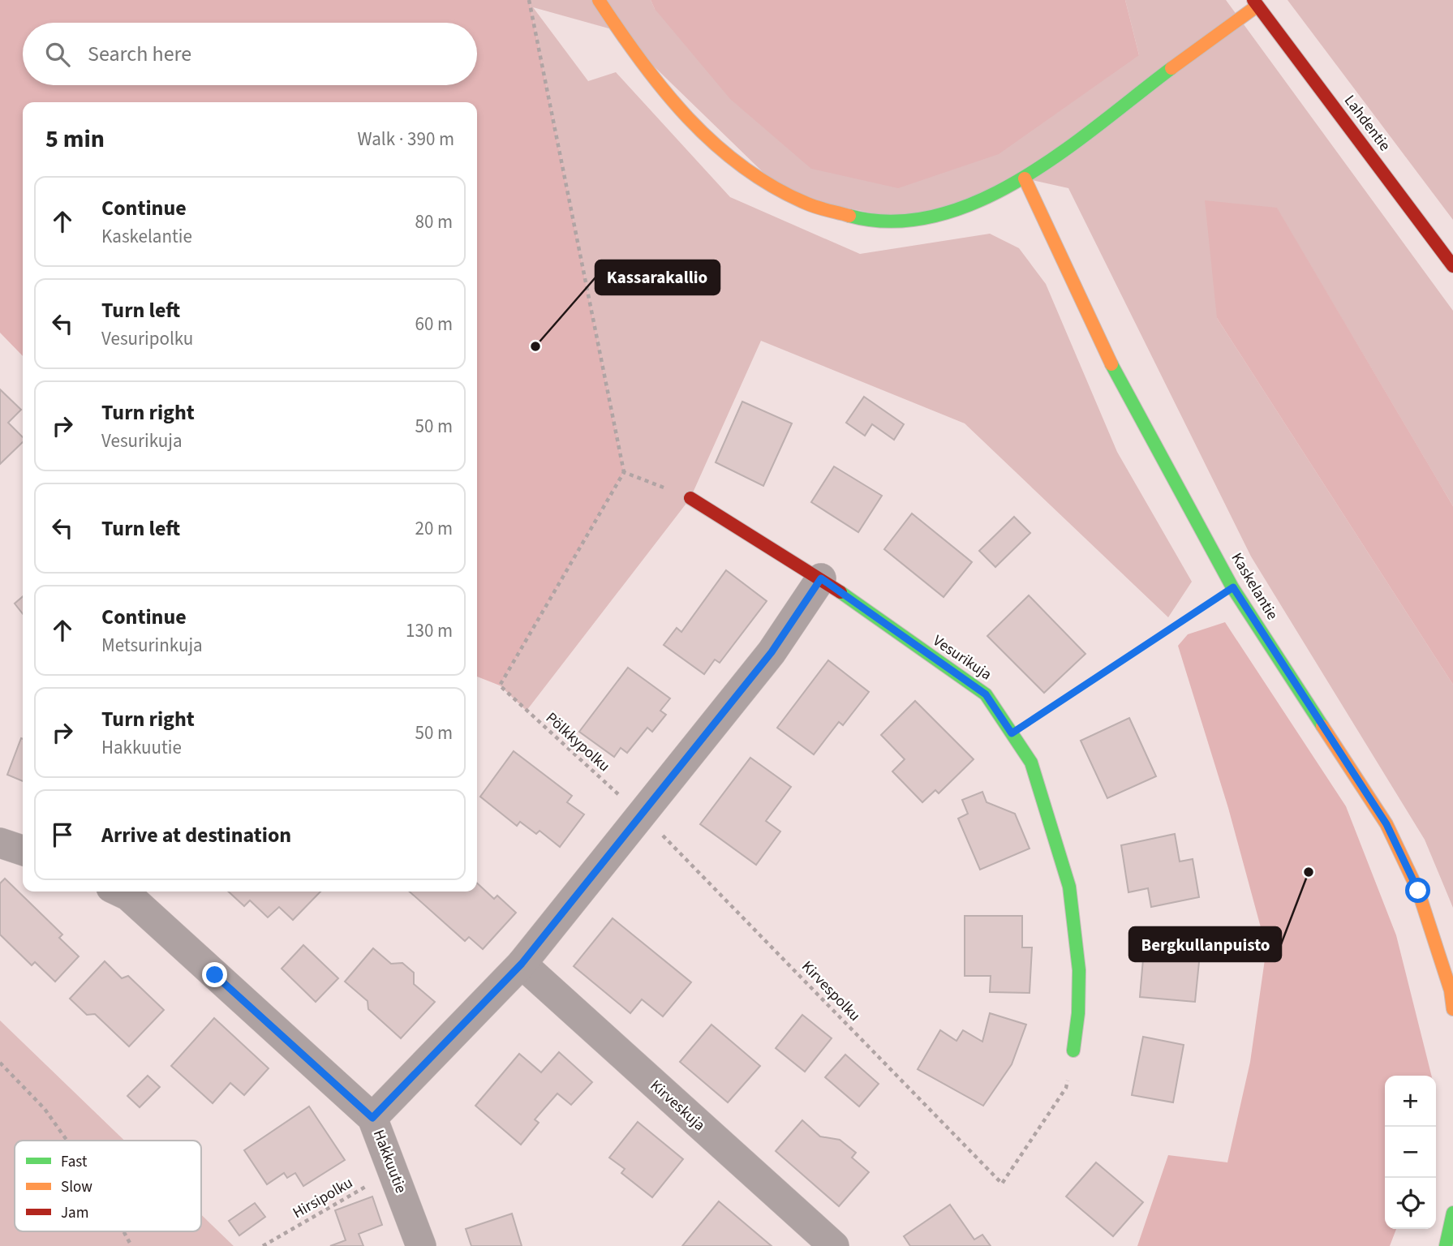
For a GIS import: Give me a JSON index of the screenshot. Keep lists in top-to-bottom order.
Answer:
{
  "streets": {
    "street": [
      "Lahdentie",
      "Kaskelantie",
      "Vesurikuja",
      "Kirveskuja",
      "Hakkuutie"
    ],
    "path": ["Pölkkypolku", "Kirvespolku", "Hirsipolku"]
  },
  "crossings": [
    ["Vesurikuja", "Kirvespolku"],
    ["Pölkkypolku", "Kirvespolku"],
    ["Hakkuutie", "Hirsipolku"]
  ],
  "places": ["Kassarakallio", "Bergkullanpuisto"],
  "legend": ["Fast", "Slow", "Jam"],
  "page": {
    "search": "Search here",
    "heading": ["5 min", "Walk · 390 m"],
    "list": [
      ["Continue", "Kaskelantie", "80 m"],
      ["Turn left", "Vesuripolku", "60 m"],
      ["Turn right", "Vesurikuja", "50 m"],
      ["Turn left", "20 m"],
      ["Continue", "Metsurinkuja", "130 m"],
      ["Turn right", "Hakkuutie", "50 m"],
      "Arrive at destination"
    ],
    "map_buttons": ["+", "−"]
  }
}
